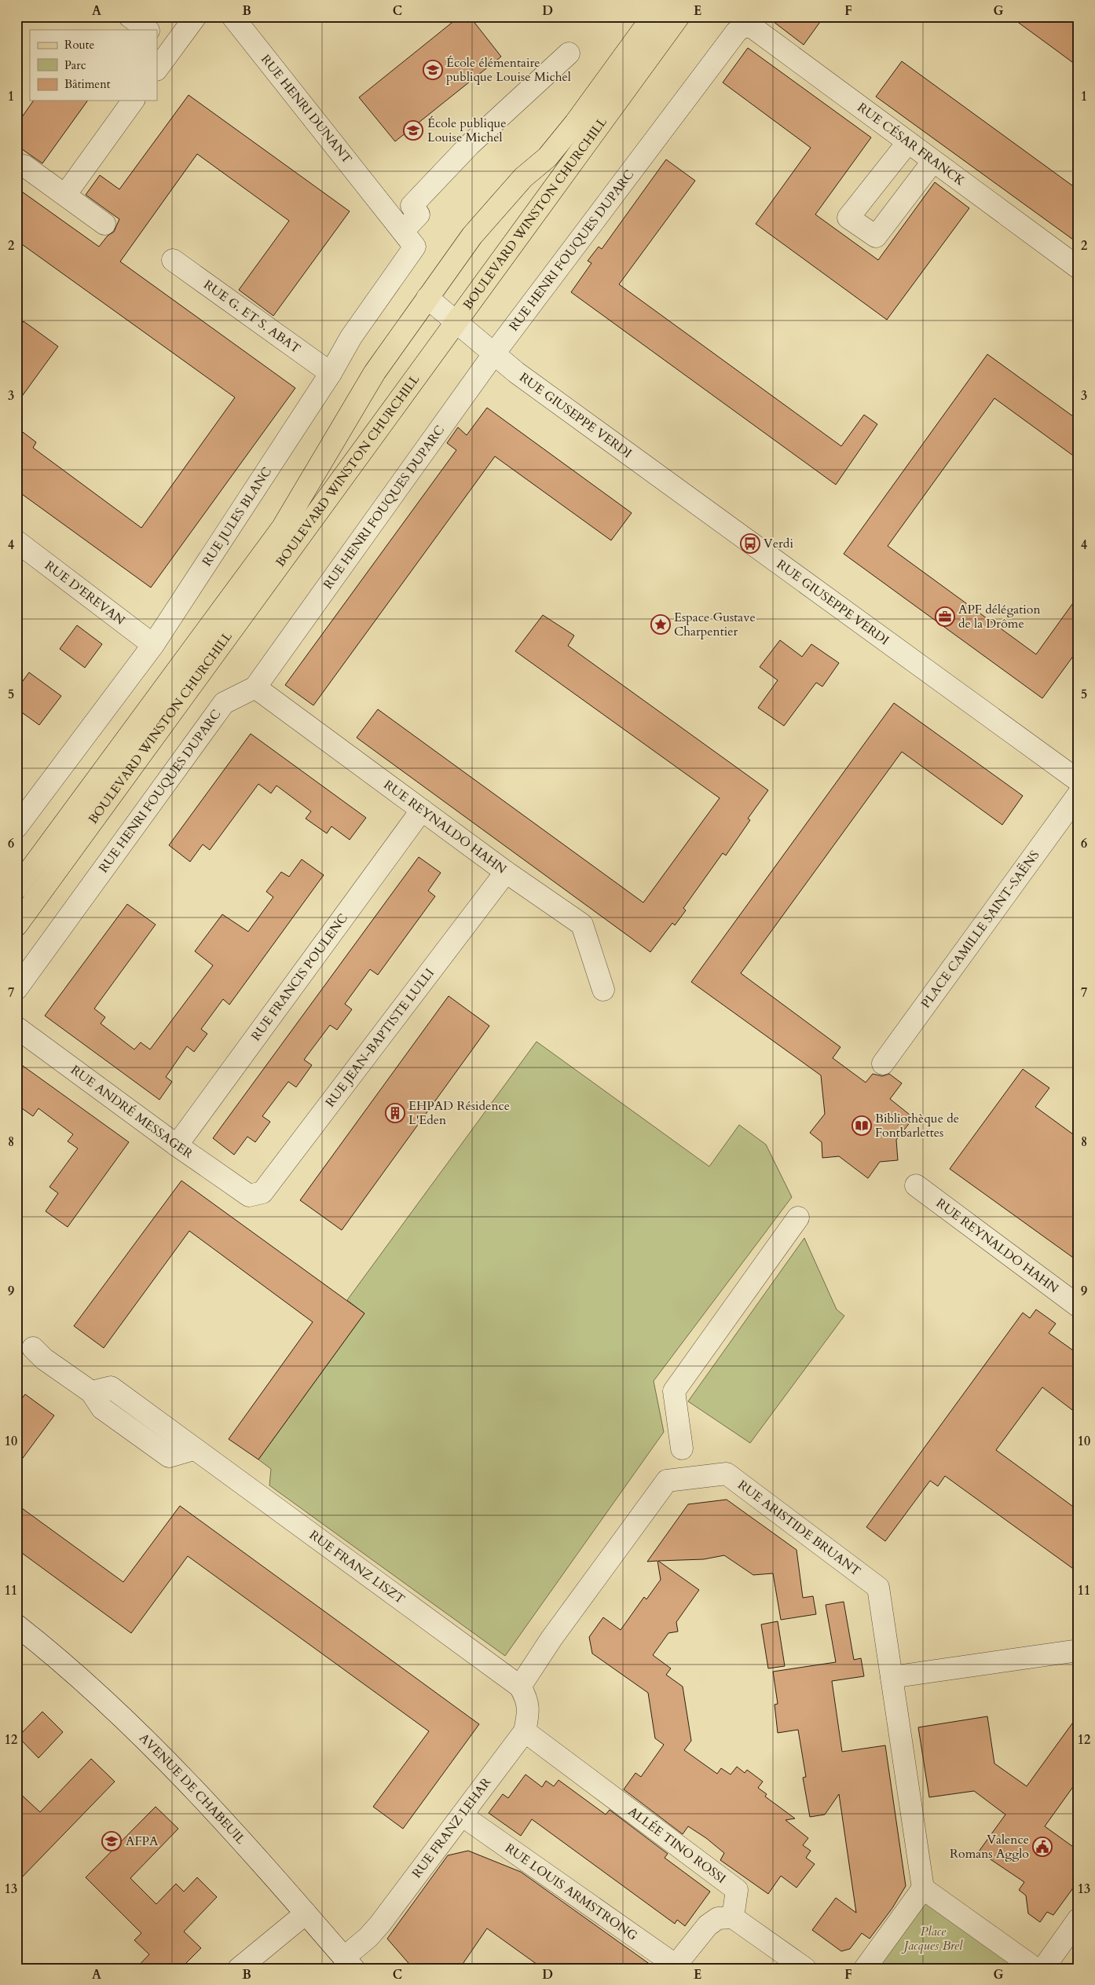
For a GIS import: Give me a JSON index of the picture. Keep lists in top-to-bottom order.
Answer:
{
  "streets": {
    "main road": ["BOULEVARD WINSTON CHURCHILL"],
    "street": [
      "RUE HENRI DUNANT",
      "RUE CÉSAR FRANCK",
      "RUE HENRI FOUQUES DUPARC",
      "RUE G. ET S. ABAT",
      "RUE GIUSEPPE VERDI",
      "RUE JULES BLANC",
      "RUE D'EREVAN",
      "RUE REYNALDO HAHN",
      "PLACE CAMILLE SAINT-SAËNS",
      "RUE FRANCIS POULENC",
      "RUE JEAN-BAPTISTE LULLI",
      "RUE ANDRÉ MESSAGER",
      "RUE ARISTIDE BRUANT",
      "RUE FRANZ LISZT",
      "AVENUE DE CHABEUIL",
      "RUE FRANZ LEHAR",
      "ALLÉE TINO ROSSI",
      "RUE LOUIS ARMSTRONG"
    ]
  },
  "crossings": [
    ["RUE HENRI DUNANT", "RUE JULES BLANC"],
    ["RUE CÉSAR FRANCK", "RUE HENRI FOUQUES DUPARC"],
    ["BOULEVARD WINSTON CHURCHILL", "RUE GIUSEPPE VERDI"],
    ["RUE HENRI FOUQUES DUPARC", "RUE GIUSEPPE VERDI"],
    ["RUE HENRI FOUQUES DUPARC", "RUE REYNALDO HAHN"],
    ["RUE G. ET S. ABAT", "RUE JULES BLANC"],
    ["RUE JULES BLANC", "RUE D'EREVAN"],
    ["RUE REYNALDO HAHN", "RUE FRANCIS POULENC"],
    ["RUE REYNALDO HAHN", "RUE JEAN-BAPTISTE LULLI"],
    ["RUE FRANCIS POULENC", "RUE ANDRÉ MESSAGER"],
    ["RUE JEAN-BAPTISTE LULLI", "RUE ANDRÉ MESSAGER"],
    ["RUE ARISTIDE BRUANT", "RUE FRANZ LISZT"],
    ["RUE ARISTIDE BRUANT", "RUE FRANZ LEHAR"],
    ["RUE FRANZ LISZT", "RUE FRANZ LEHAR"],
    ["AVENUE DE CHABEUIL", "RUE FRANZ LEHAR"],
    ["RUE FRANZ LEHAR", "ALLÉE TINO ROSSI"],
    ["RUE FRANZ LEHAR", "RUE LOUIS ARMSTRONG"]
  ],
  "parks": ["Place Jacques Brel"],
  "places": {
    "school or university": ["École élémentaire publique Louise Michel", "École publique Louise Michel", "AFPA"],
    "bus stop": ["Verdi"],
    "office": ["APF délégation de la Drôme"],
    "place": ["Espace Gustave Charpentier"],
    "building": ["EHPAD Résidence L'Eden"],
    "library": ["Bibliothèque de Fontbarlettes"],
    "public building": ["Valence Romans Agglo"]
  },
  "legend": ["Route", "Parc", "Bâtiment"],
  "grid": {
    "columns": [
      "A",
      "B",
      "C",
      "D",
      "E",
      "F",
      "G"
    ],
    "rows": [
      "1",
      "2",
      "3",
      "4",
      "5",
      "6",
      "7",
      "8",
      "9",
      "10",
      "11",
      "12",
      "13"
    ]
  }
}
